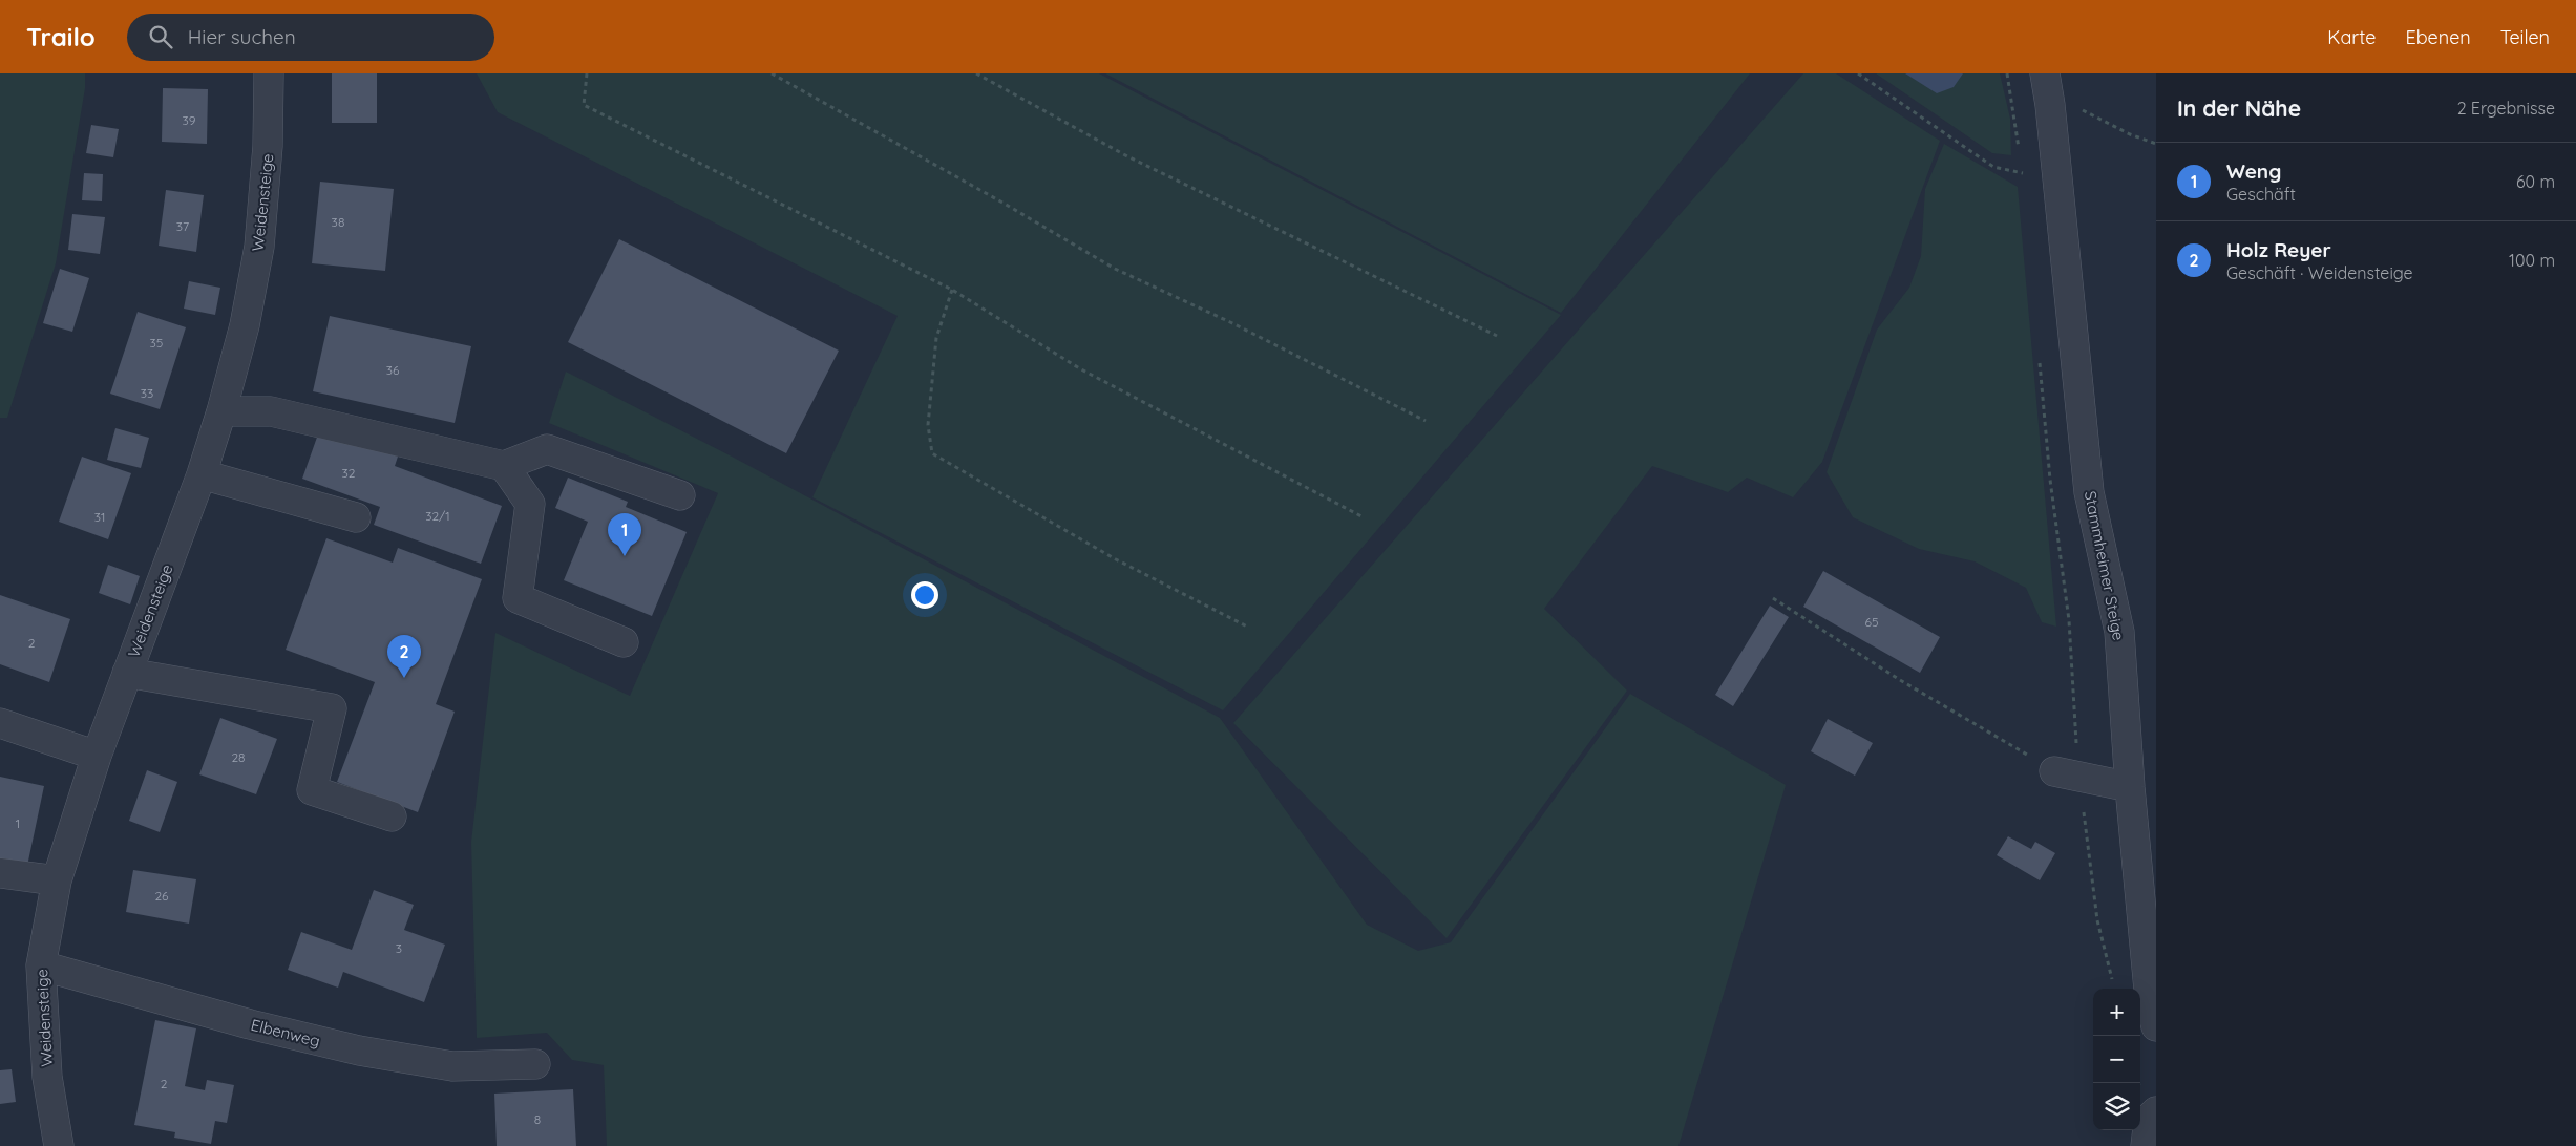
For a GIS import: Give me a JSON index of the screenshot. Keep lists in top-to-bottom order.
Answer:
{
  "streets": {
    "street": ["Weidensteige", "Stammheimer Steige", "Elbenweg"]
  },
  "crossings": [
    ["Weidensteige", "Elbenweg"]
  ],
  "house_numbers": [
    "39",
    "38",
    "37",
    "35",
    "36",
    "33",
    "32",
    "32/1",
    "31",
    "65",
    "2",
    "28",
    "1",
    "26",
    "3",
    "2",
    "8"
  ],
  "page": {
    "header": "Trailo",
    "search": "Hier suchen",
    "nav": ["Karte", "Ebenen", "Teilen"],
    "heading": ["In der Nähe", "2 Ergebnisse"],
    "list": [
      {
        "mark": "1",
        "name": "Weng",
        "note": "Geschäft",
        "value": "60 m"
      },
      {
        "mark": "2",
        "name": "Holz Reyer",
        "note": "Geschäft · Weidensteige",
        "value": "100 m"
      }
    ],
    "pins": ["1", "2"],
    "map_buttons": ["+", "−"]
  }
}
